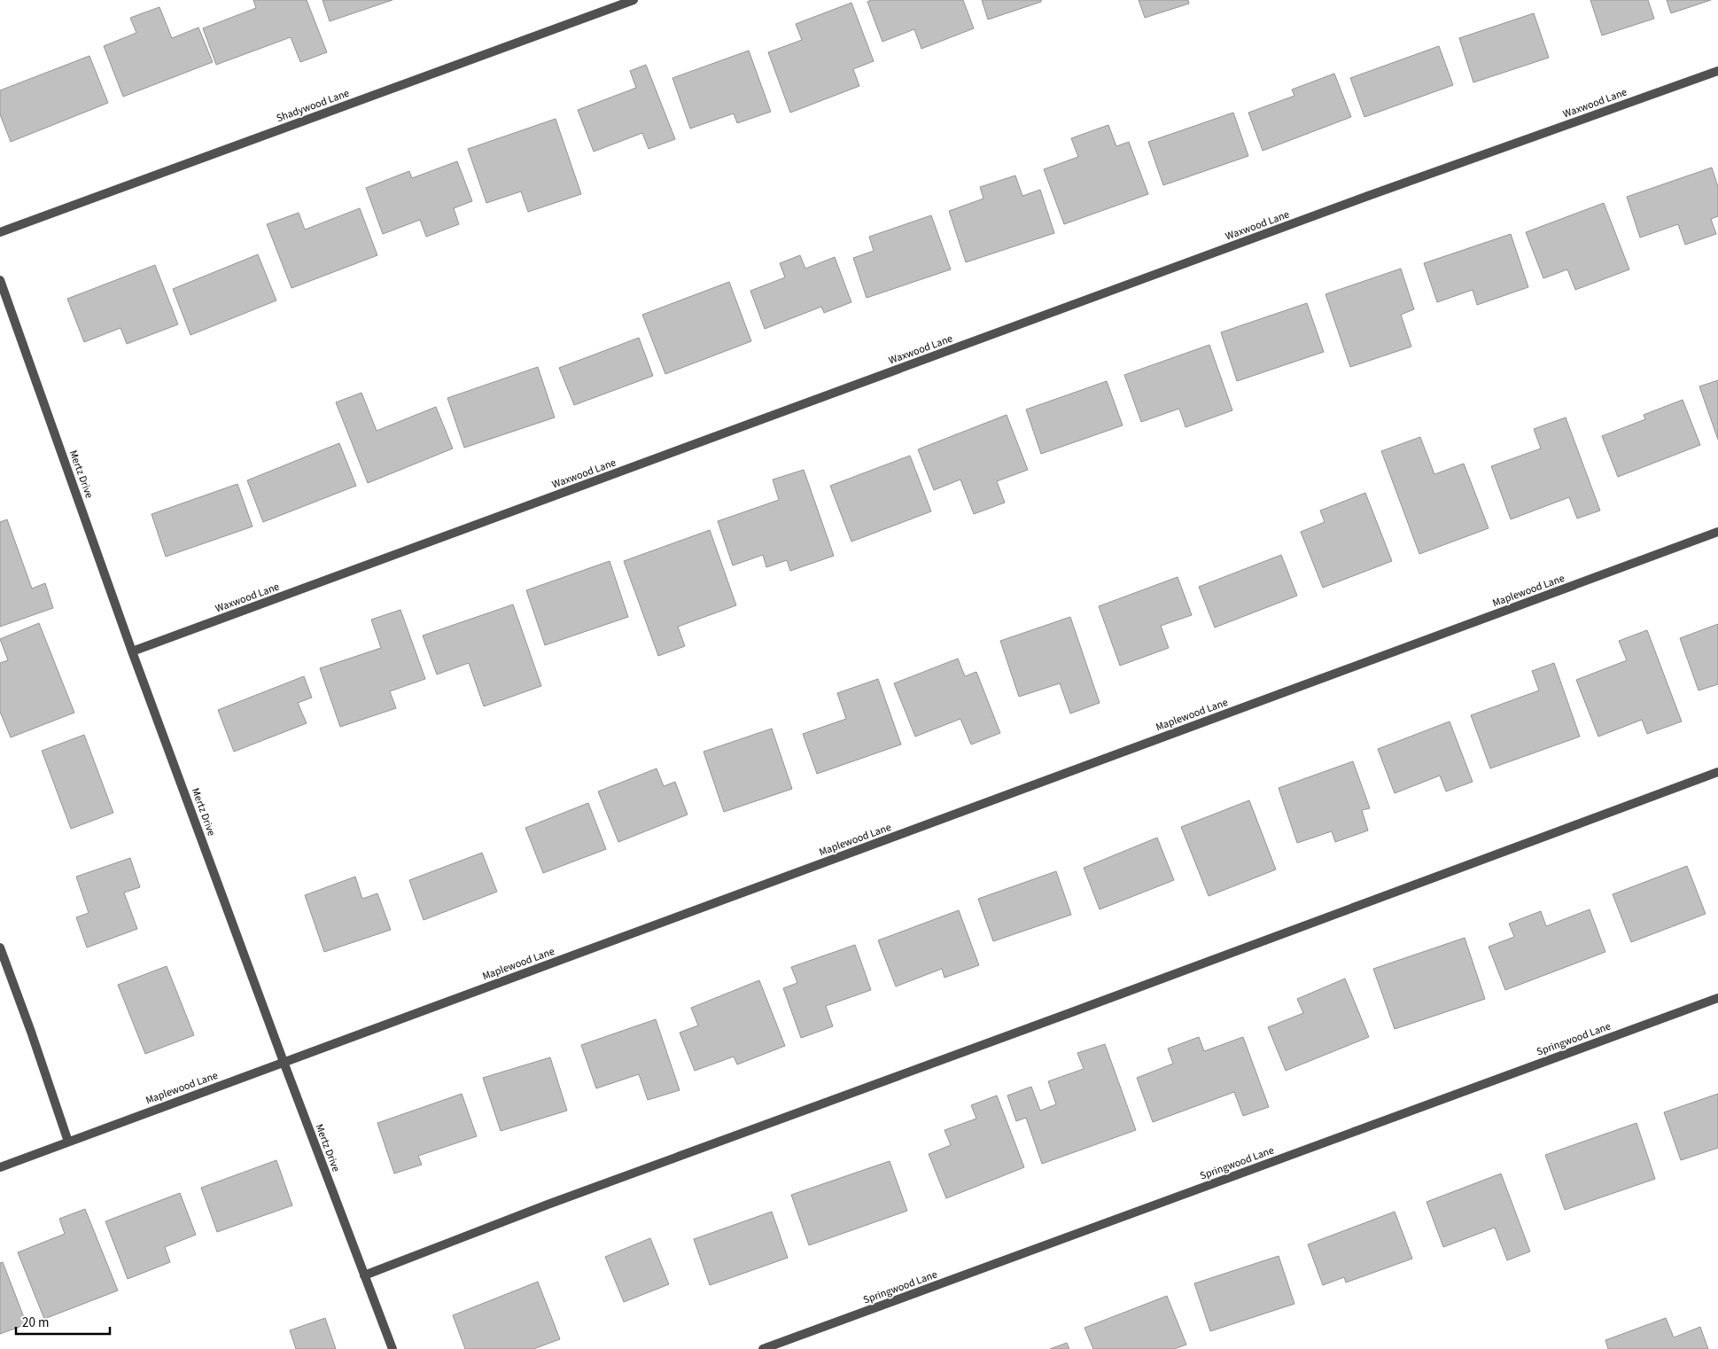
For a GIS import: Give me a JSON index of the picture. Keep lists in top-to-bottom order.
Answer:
{
  "streets": {
    "street": [
      "Waxwood Lane",
      "Shadywood Lane",
      "Mertz Drive",
      "Maplewood Lane",
      "Springwood Lane"
    ]
  },
  "crossings": [
    ["Waxwood Lane", "Mertz Drive"],
    ["Mertz Drive", "Maplewood Lane"]
  ],
  "scale_bar": "20 m"
}
